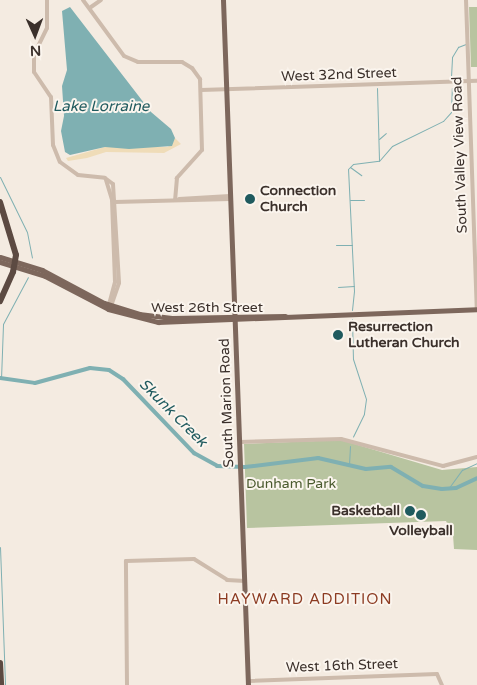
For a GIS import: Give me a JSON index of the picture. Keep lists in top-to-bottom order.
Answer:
{
  "streets": {
    "main road": ["West 26th Street", "South Marion Road"],
    "street": ["West 32nd Street", "South Valley View Road", "West 16th Street"]
  },
  "crossings": [
    ["West 32nd Street", "South Valley View Road"],
    ["West 32nd Street", "South Marion Road"],
    ["South Valley View Road", "West 26th Street"],
    ["West 26th Street", "South Marion Road"],
    ["South Marion Road", "West 16th Street"]
  ],
  "districts": ["HAYWARD ADDITION"],
  "water": ["Lake Lorraine", "Skunk Creek"],
  "parks": ["Dunham Park"],
  "places": [
    "Connection Church",
    "Resurrection Lutheran Church",
    "Basketball",
    "Volleyball"
  ],
  "north": "bottom"
}
